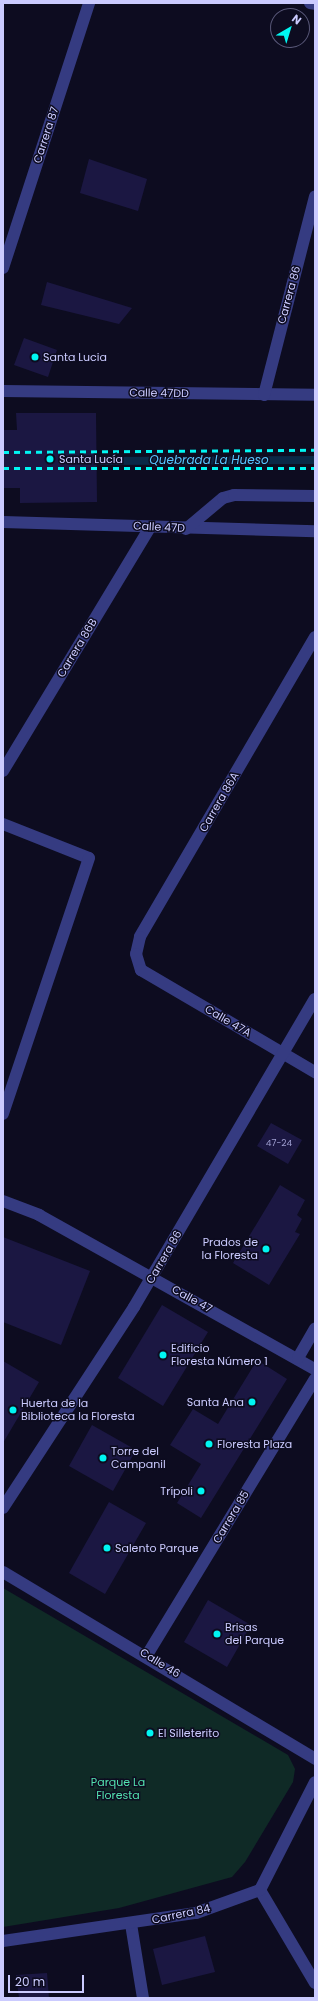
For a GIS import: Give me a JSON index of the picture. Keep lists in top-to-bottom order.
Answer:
{
  "streets": {
    "street": [
      "Carrera 87",
      "Carrera 86",
      "Calle 47DD",
      "Calle 47D",
      "Carrera 86B",
      "Carrera 86A",
      "Calle 47A",
      "Calle 47",
      "Carrera 85",
      "Calle 46",
      "Carrera 84"
    ]
  },
  "crossings": [
    ["Carrera 86", "Calle 47DD"],
    ["Carrera 86", "Calle 47A"],
    ["Carrera 86", "Calle 47"],
    ["Calle 47D", "Carrera 86B"],
    ["Carrera 86A", "Calle 47A"],
    ["Carrera 85", "Calle 46"]
  ],
  "water": ["Quebrada La Hueso"],
  "parks": ["Parque La Floresta"],
  "places": [
    "Santa Lucia",
    "Santa Lucía",
    "Prados de la Floresta",
    "Edificio Floresta Número 1",
    "Santa Ana",
    "Huerta de la Biblioteca la Floresta",
    "Floresta Plaza",
    "Torre del Campanil",
    "Trípoli",
    "Salento Parque",
    "Brisas del Parque",
    "El Silleterito"
  ],
  "house_numbers": ["47-24"],
  "scale_bar": "20 m",
  "north": "top right"
}
